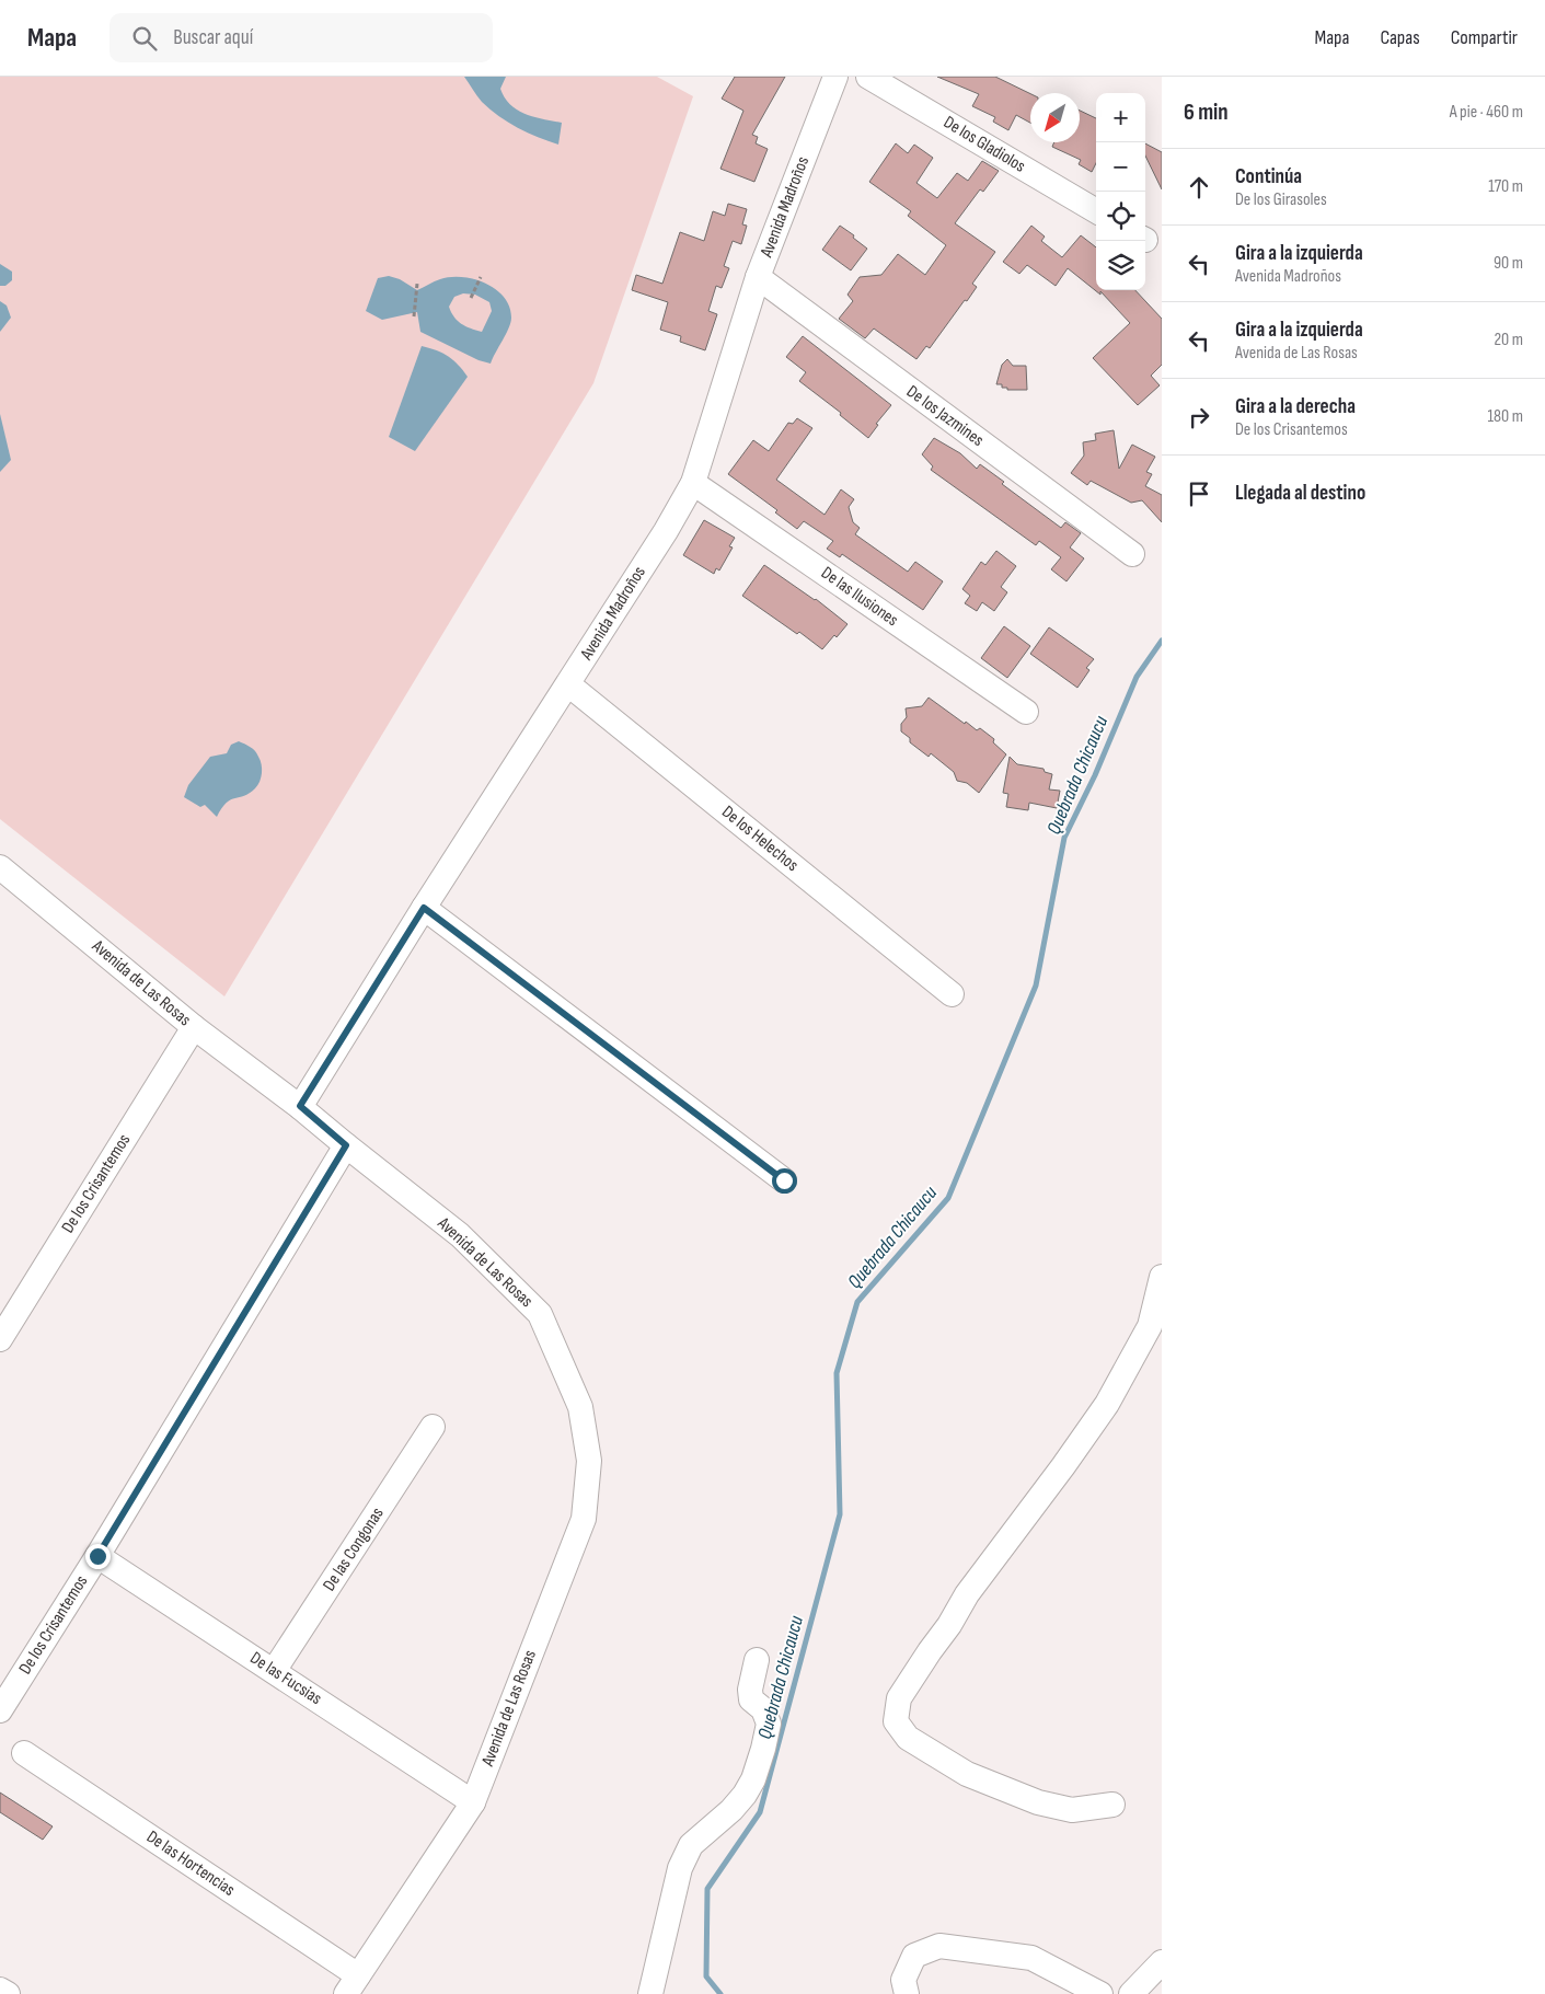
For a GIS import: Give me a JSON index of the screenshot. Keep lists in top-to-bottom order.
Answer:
{
  "streets": {
    "street": [
      "De los Gladiolos",
      "Avenida Madroños",
      "De los Jazmines",
      "De las Ilusiones",
      "De los Helechos",
      "Avenida de Las Rosas",
      "De los Crisantemos",
      "De las Congonas",
      "De las Fucsias",
      "De las Hortencias"
    ]
  },
  "crossings": [
    ["Avenida Madroños", "De los Jazmines"],
    ["Avenida Madroños", "De las Ilusiones"],
    ["Avenida Madroños", "De los Helechos"],
    ["Avenida Madroños", "Avenida de Las Rosas"],
    ["Avenida de Las Rosas", "De los Crisantemos"],
    ["Avenida de Las Rosas", "De las Fucsias"],
    ["Avenida de Las Rosas", "De las Hortencias"],
    ["De los Crisantemos", "De las Fucsias"],
    ["De las Congonas", "De las Fucsias"]
  ],
  "water": ["Quebrada Chicaucu"],
  "north": "bottom left",
  "page": {
    "header": "Mapa",
    "search": "Buscar aquí",
    "nav": ["Mapa", "Capas", "Compartir"],
    "heading": ["6 min", "A pie · 460 m"],
    "map_buttons": ["+", "−"],
    "list": [
      ["Continúa", "De los Girasoles", "170 m"],
      ["Gira a la izquierda", "Avenida Madroños", "90 m"],
      ["Gira a la izquierda", "Avenida de Las Rosas", "20 m"],
      ["Gira a la derecha", "De los Crisantemos", "180 m"],
      "Llegada al destino"
    ]
  }
}
